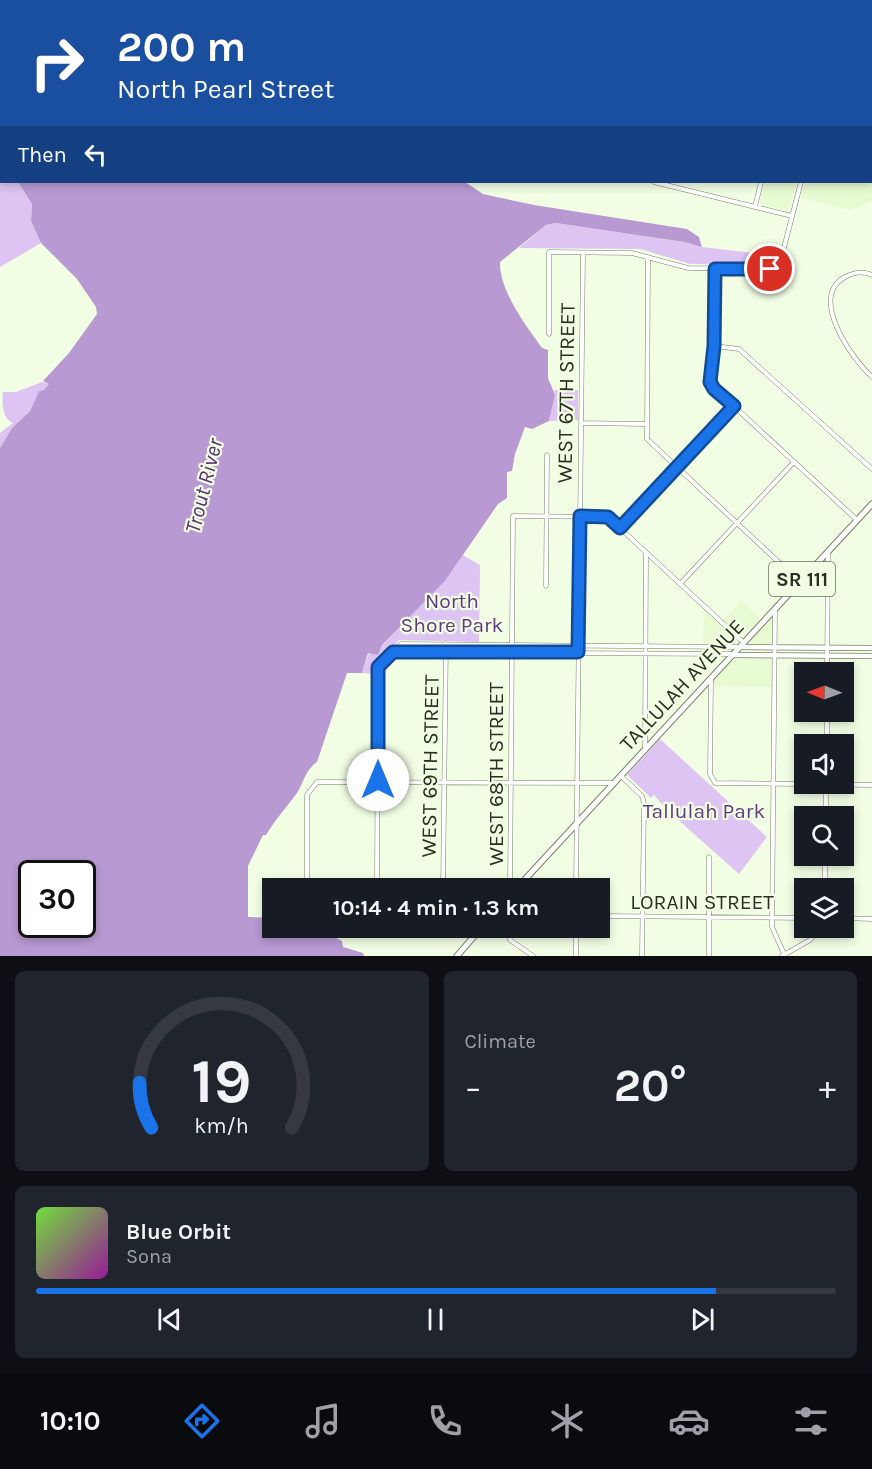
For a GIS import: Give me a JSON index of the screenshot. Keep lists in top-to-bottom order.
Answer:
{
  "streets": {
    "main road": ["SR 111", "TALLULAH AVENUE"],
    "street": [
      "WEST 67TH STREET",
      "WEST 69TH STREET",
      "WEST 68TH STREET",
      "LORAIN STREET"
    ]
  },
  "crossings": [
    ["WEST 67TH STREET", "TALLULAH AVENUE"]
  ],
  "water": ["Trout River"],
  "parks": ["North Shore Park", "Tallulah Park"],
  "north": "left",
  "page": {
    "turn": ["200 m", "North Pearl Street"],
    "then": "Then",
    "limit": "30",
    "trip": "10:14 · 4 min · 1.3 km",
    "tile": "Climate",
    "heat": ["−", "20°", "+"],
    "song": ["Blue Orbit", "Sona"],
    "tabs": "10:10",
    "gauge": ["19", "km/h"]
  }
}
